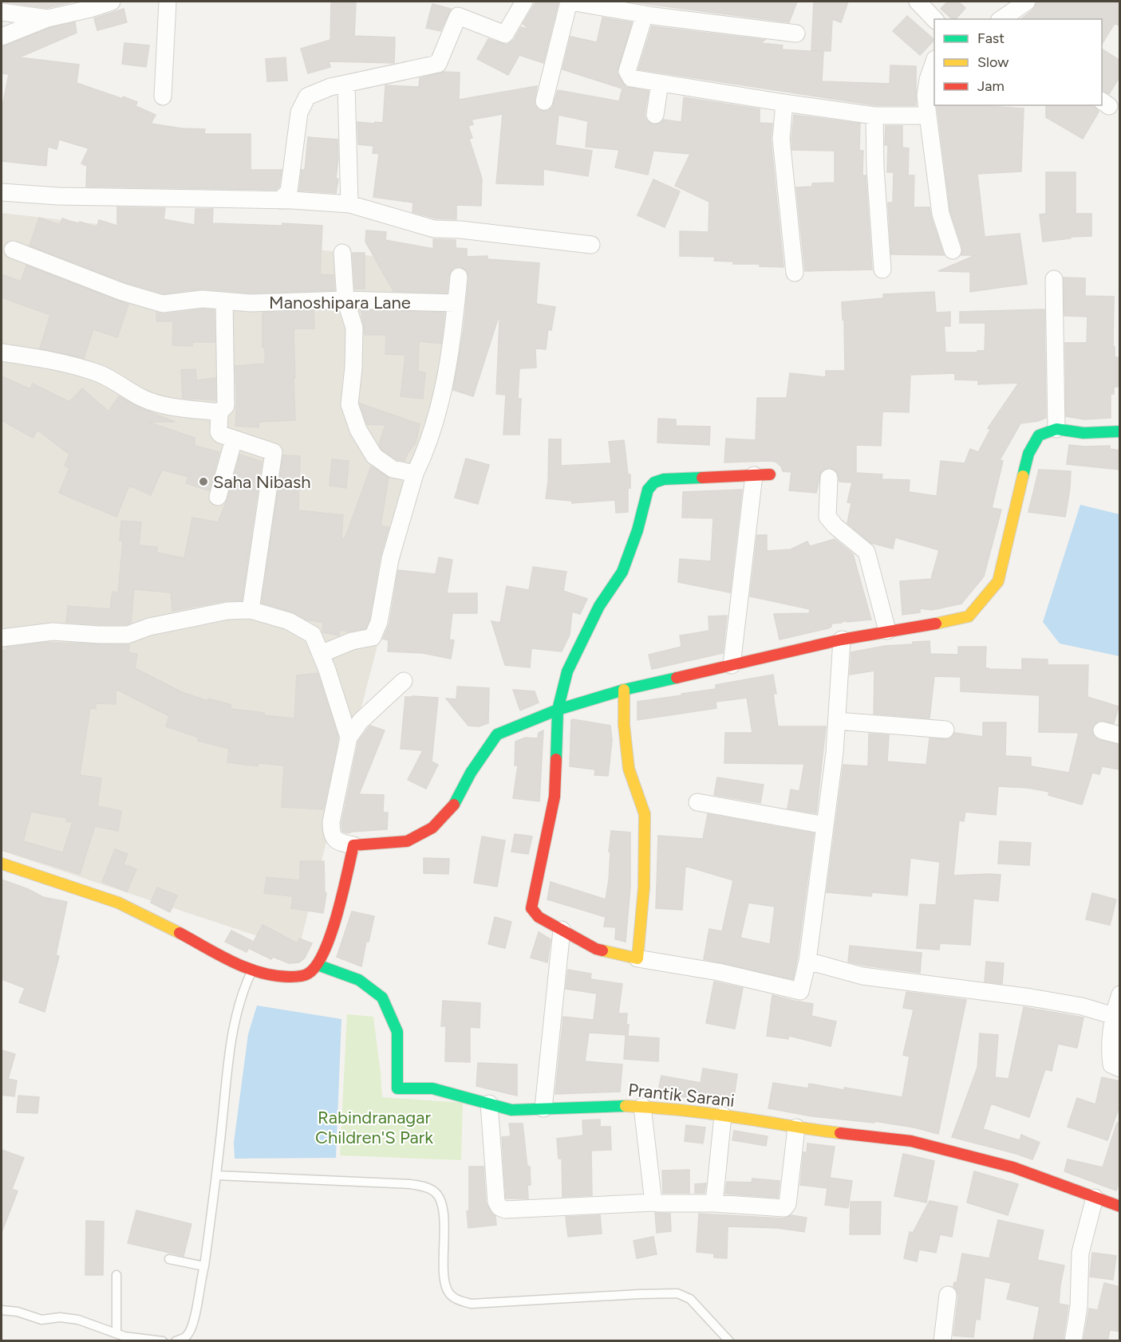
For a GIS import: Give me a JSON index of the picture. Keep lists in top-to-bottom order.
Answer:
{
  "streets": {
    "street": ["Manoshipara Lane", "Prantik Sarani"]
  },
  "parks": ["Rabindranagar Children'S Park"],
  "places": ["Saha Nibash"],
  "legend": ["Fast", "Slow", "Jam"]
}
